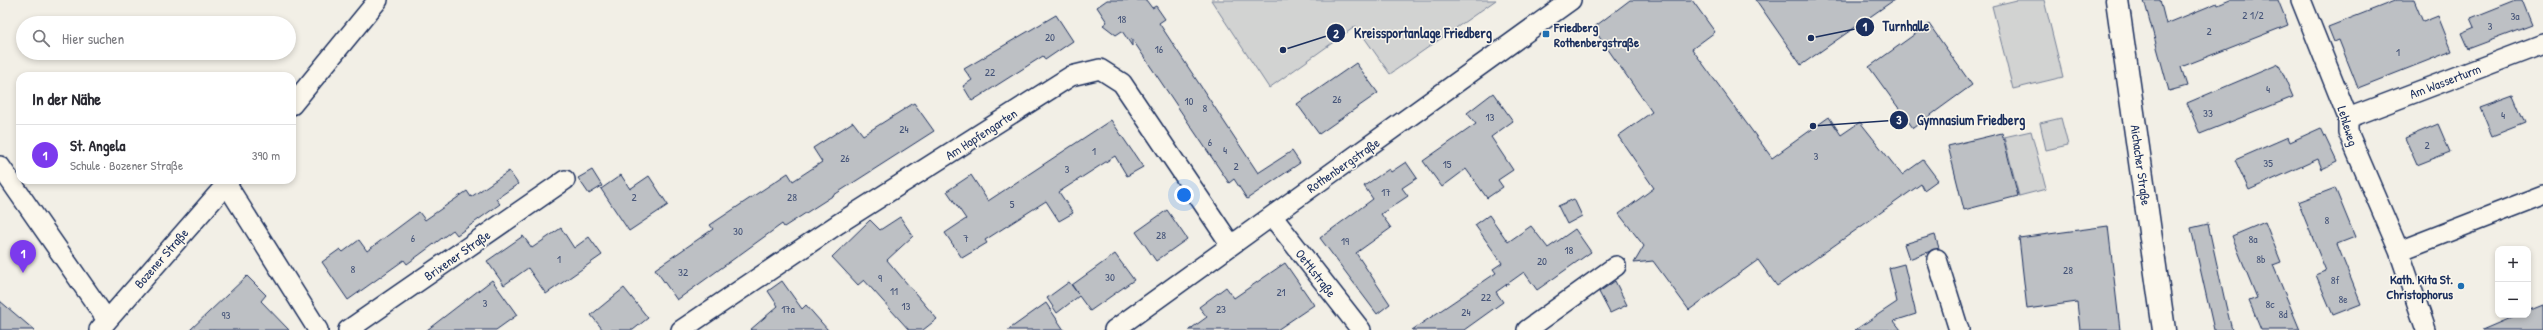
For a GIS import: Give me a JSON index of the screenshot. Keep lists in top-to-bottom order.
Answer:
{
  "streets": {
    "main road": ["Aichacher Straße"],
    "street": [
      "Am Wasserturm",
      "Lehleweg",
      "Am Hopfengarten",
      "Rothenbergstraße",
      "Brixener Straße",
      "Bozener Straße",
      "Oettlstraße"
    ]
  },
  "crossings": [
    ["Am Wasserturm", "Lehleweg"],
    ["Am Hopfengarten", "Rothenbergstraße"],
    ["Rothenbergstraße", "Oettlstraße"]
  ],
  "places": {
    "transit": ["Friedberg Rothenbergstraße"],
    "other": [
      "Turnhalle",
      "Kreissportanlage Friedberg",
      "Gymnasium Friedberg",
      "Kath. Kita St. Christophorus"
    ]
  },
  "house_numbers": [
    "2 1/2",
    "3a",
    "18",
    "3",
    "2",
    "20",
    "16",
    "1",
    "22",
    "4",
    "26",
    "10",
    "8",
    "33",
    "4",
    "13",
    "24",
    "6",
    "2",
    "4",
    "1",
    "3",
    "26",
    "35",
    "15",
    "2",
    "3",
    "17",
    "2",
    "28",
    "5",
    "8",
    "30",
    "28",
    "6",
    "7",
    "8a",
    "19",
    "18",
    "1",
    "8b",
    "20",
    "8",
    "28",
    "32",
    "30",
    "9",
    "8f",
    "11",
    "21",
    "22",
    "8e",
    "3",
    "8c",
    "13",
    "17a",
    "23",
    "24",
    "8d",
    "93"
  ],
  "page": {
    "search": "Hier suchen",
    "heading": "In der Nähe",
    "list": [
      {
        "mark": "1",
        "name": "St. Angela",
        "note": "Schule · Bozener Straße",
        "value": "390 m"
      }
    ],
    "pins": "1",
    "map_buttons": ["+", "−"]
  }
}
